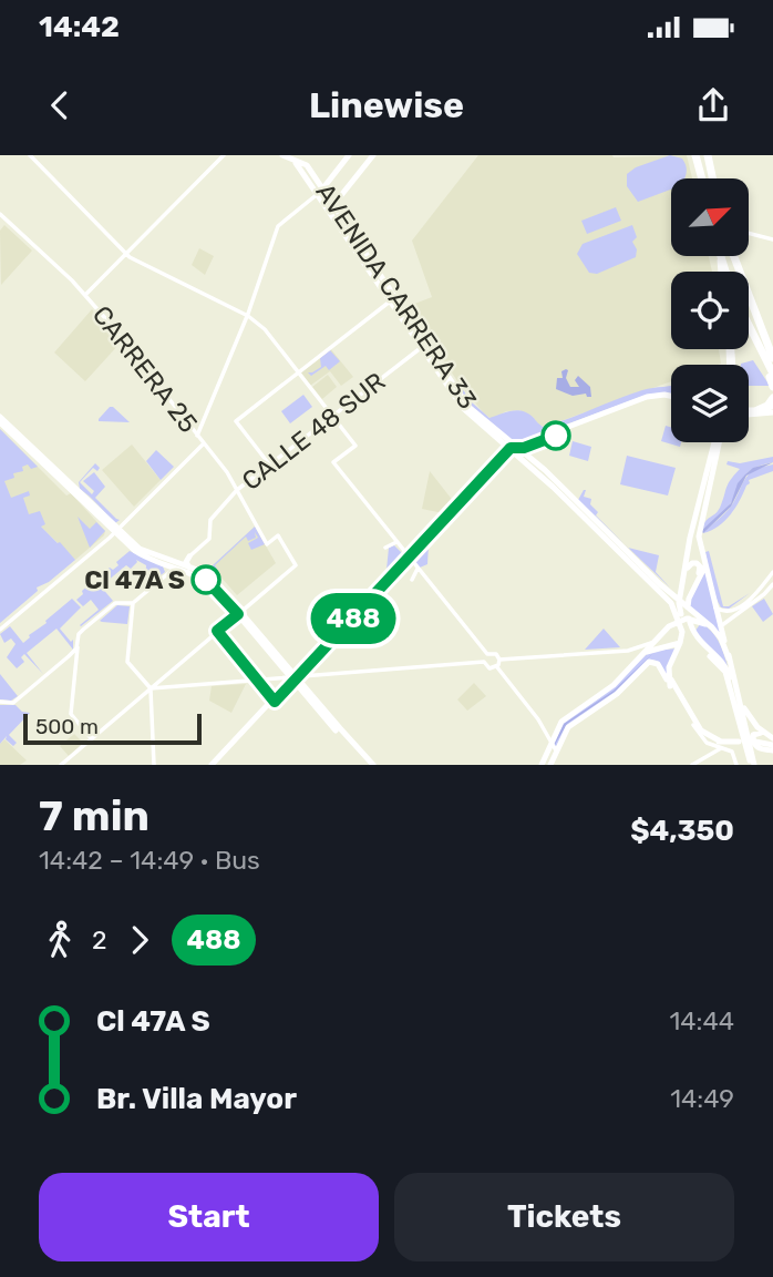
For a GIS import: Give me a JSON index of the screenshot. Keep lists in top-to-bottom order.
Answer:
{
  "streets": {
    "main road": ["AVENIDA CARRERA 33"],
    "street": ["CARRERA 25", "CALLE 48 SUR"]
  },
  "crossings": [
    ["AVENIDA CARRERA 33", "CALLE 48 SUR"],
    ["CARRERA 25", "CALLE 48 SUR"]
  ],
  "places": ["Cl 47A S"],
  "lines": ["bus line 488"],
  "scale_bar": "500 m",
  "north": "top right",
  "page": {
    "status": "14:42",
    "header": "Linewise",
    "on_map": "488",
    "scale": "500 m",
    "heading": ["7 min", "14:42 – 14:49 · Bus", "$4,350"],
    "legs": ["2", "488"],
    "list": [
      {
        "name": "Cl 47A S",
        "value": "14:44"
      },
      {
        "name": "Br. Villa Mayor",
        "value": "14:49"
      }
    ],
    "buttons": ["Start", "Tickets"]
  }
}
